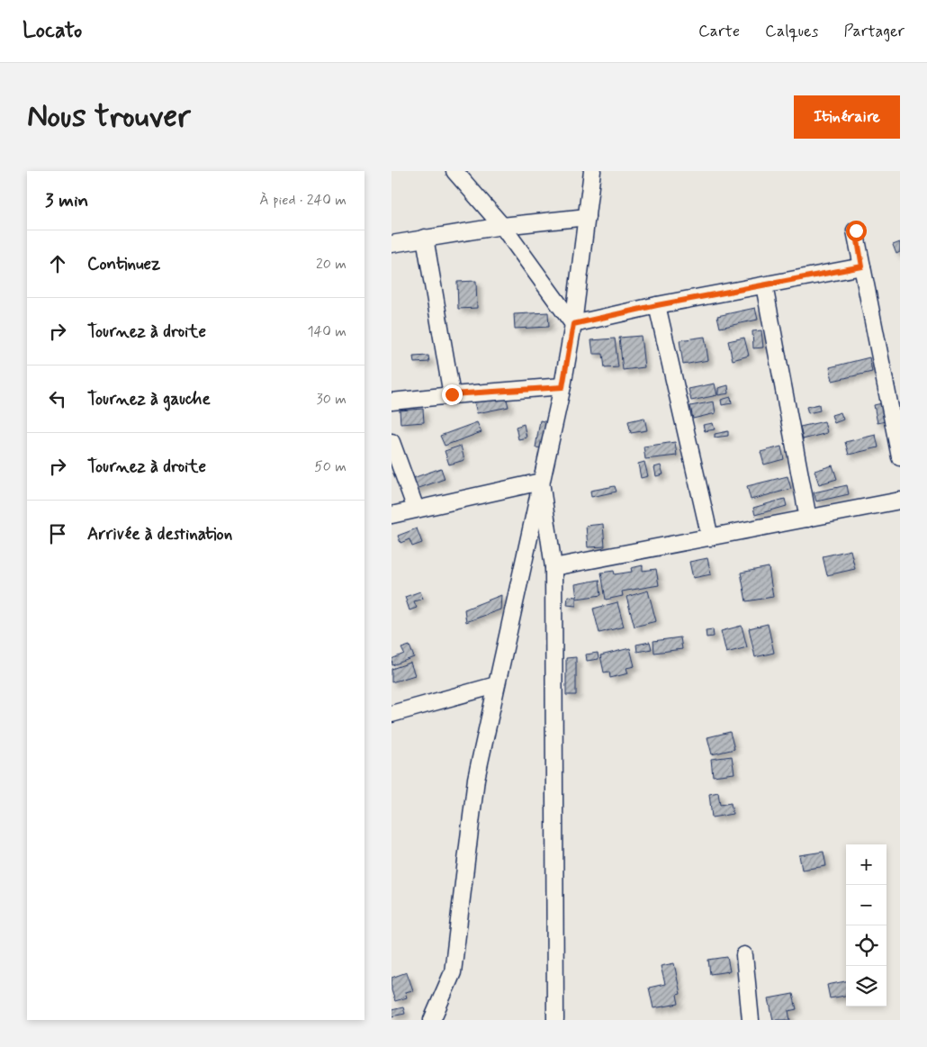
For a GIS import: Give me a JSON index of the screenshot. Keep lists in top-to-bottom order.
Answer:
{
  "page": {
    "header": "Locato",
    "nav": ["Carte", "Calques", "Partager"],
    "buttons": "Itinéraire",
    "title": "Nous trouver",
    "heading": ["3 min", "À pied · 240 m"],
    "list": [
      ["Continuez", "20 m"],
      ["Tournez à droite", "140 m"],
      ["Tournez à gauche", "30 m"],
      ["Tournez à droite", "50 m"],
      "Arrivée à destination"
    ],
    "map_buttons": ["+", "−"]
  }
}
